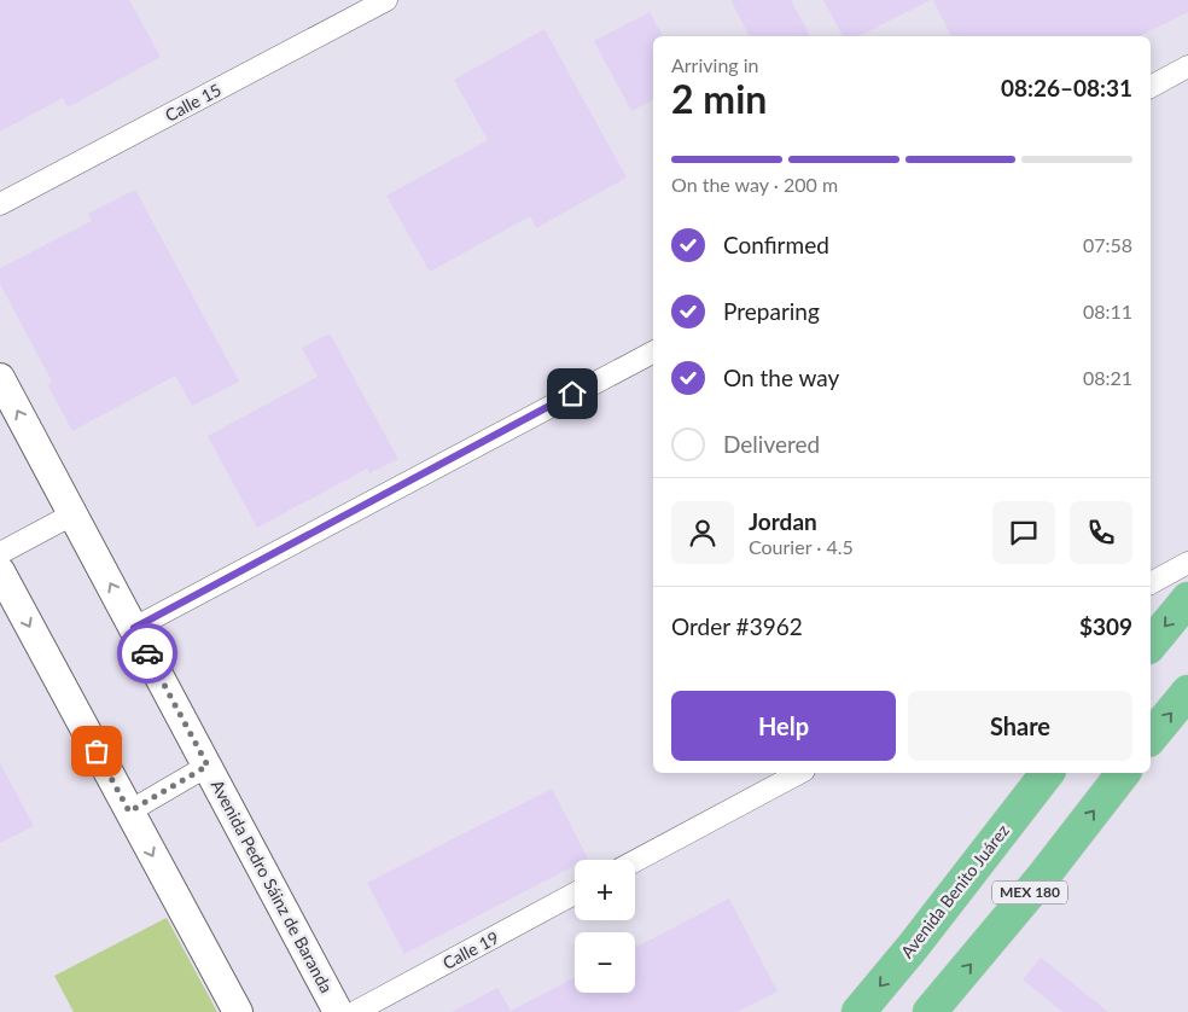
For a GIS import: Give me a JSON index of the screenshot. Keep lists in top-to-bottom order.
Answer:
{
  "streets": {
    "main road": ["Avenida Benito Juárez", "MEX 180"],
    "street": ["Calle 15", "Avenida Pedro Sáinz de Baranda", "Calle 19"]
  },
  "page": {
    "heading": ["2 min", "Arriving in", "08:26–08:31"],
    "panel": [
      "Jordan",
      "Courier · 4.5",
      "Order #3962",
      "$309"
    ],
    "bar": "On the way · 200 m",
    "list": [
      ["Confirmed", "07:58"],
      ["Preparing", "08:11"],
      ["On the way", "08:21"],
      "Delivered"
    ],
    "buttons": ["Help", "Share"],
    "map_buttons": ["+", "−"]
  }
}
